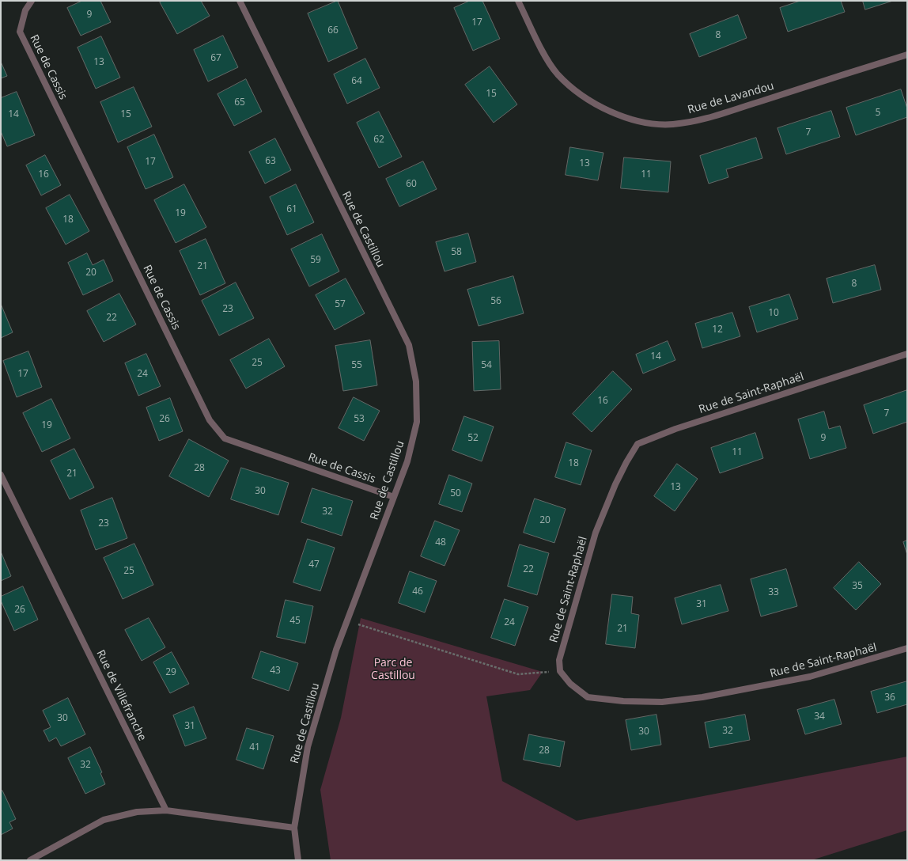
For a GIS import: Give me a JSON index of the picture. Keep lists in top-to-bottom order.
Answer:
{
  "streets": {
    "street": [
      "Rue de Cassis",
      "Rue de Lavandou",
      "Rue de Castillou",
      "Rue de Saint-Raphaël",
      "Rue de Villefranche"
    ]
  },
  "crossings": [
    ["Rue de Cassis", "Rue de Castillou"]
  ],
  "parks": ["Parc de Castillou"],
  "house_numbers": [
    "9",
    "17",
    "66",
    "8",
    "67",
    "13",
    "64",
    "15",
    "65",
    "5",
    "14",
    "15",
    "7",
    "62",
    "63",
    "17",
    "13",
    "16",
    "11",
    "60",
    "61",
    "19",
    "18",
    "58",
    "59",
    "21",
    "20",
    "8",
    "56",
    "57",
    "23",
    "10",
    "22",
    "12",
    "14",
    "25",
    "55",
    "54",
    "17",
    "24",
    "16",
    "7",
    "26",
    "53",
    "19",
    "52",
    "9",
    "11",
    "18",
    "28",
    "21",
    "13",
    "30",
    "50",
    "32",
    "20",
    "23",
    "48",
    "47",
    "22",
    "25",
    "35",
    "46",
    "33",
    "31",
    "26",
    "45",
    "24",
    "21",
    "43",
    "29",
    "36",
    "34",
    "30",
    "31",
    "32",
    "30",
    "41",
    "28",
    "32"
  ]
}
